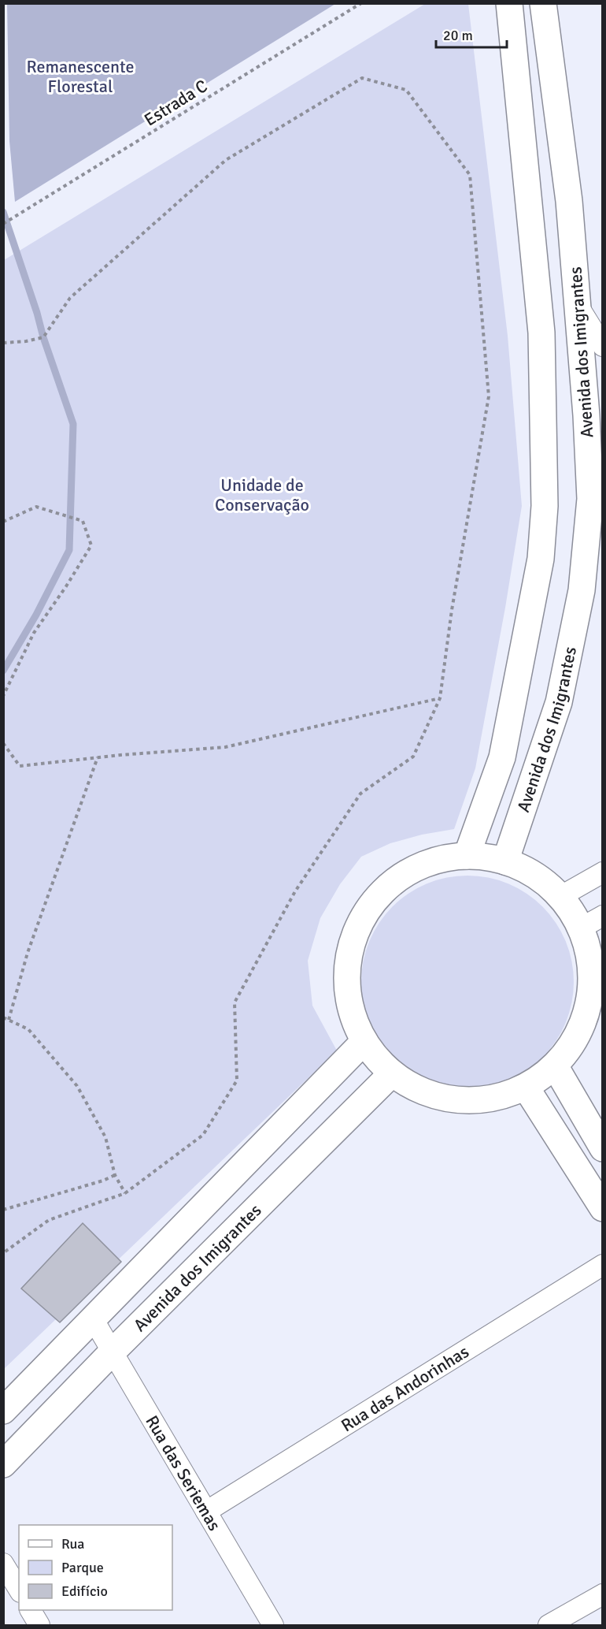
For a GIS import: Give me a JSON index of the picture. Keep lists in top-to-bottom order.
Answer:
{
  "streets": {
    "street": ["Avenida dos Imigrantes", "Rua das Andorinhas", "Rua das Seriemas"],
    "path": ["Estrada C"]
  },
  "crossings": [
    ["Avenida dos Imigrantes", "Rua das Seriemas"],
    ["Rua das Andorinhas", "Rua das Seriemas"]
  ],
  "parks": ["Remanescente Florestal", "Unidade de Conservação"],
  "legend": ["Rua", "Parque", "Edifício"],
  "scale_bar": "20 m"
}
